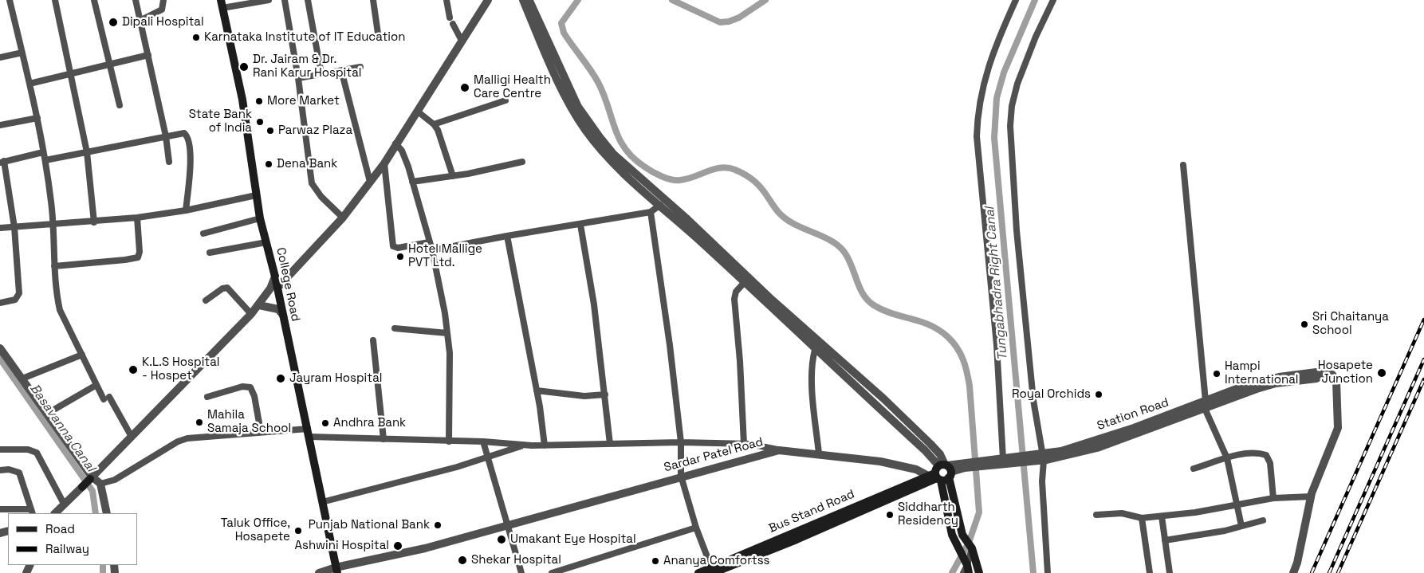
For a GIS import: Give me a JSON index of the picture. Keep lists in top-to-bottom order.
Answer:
{
  "streets": {
    "main road": ["College Road", "Bus Stand Road"],
    "street": ["Station Road", "Sardar Patel Road"]
  },
  "crossings": [
    ["College Road", "Sardar Patel Road"],
    ["Sardar Patel Road", "Bus Stand Road"]
  ],
  "water": ["Tungabhadra Right Canal", "Basavanna Canal"],
  "places": [
    "Dipali Hospital",
    "Karnataka Institute of IT Education",
    "Dr. Jairam & Dr. Rani Karur Hospital",
    "Malligi Health Care Centre",
    "More Market",
    "State Bank of India",
    "Parwaz Plaza",
    "Dena Bank",
    "Hotel Mallige PVT Ltd.",
    "Sri Chaitanya School",
    "K.L.S Hospital - Hospet",
    "Hosapete Junction",
    "Hampi International",
    "Jayram Hospital",
    "Royal Orchids",
    "Mahila Samaja School",
    "Andhra Bank",
    "Siddharth Residency",
    "Punjab National Bank",
    "Taluk Office, Hosapete",
    "Umakant Eye Hospital",
    "Ashwini Hospital",
    "Shekar Hospital",
    "Ananya Comfortss"
  ],
  "legend": ["Road", "Railway"]
}
